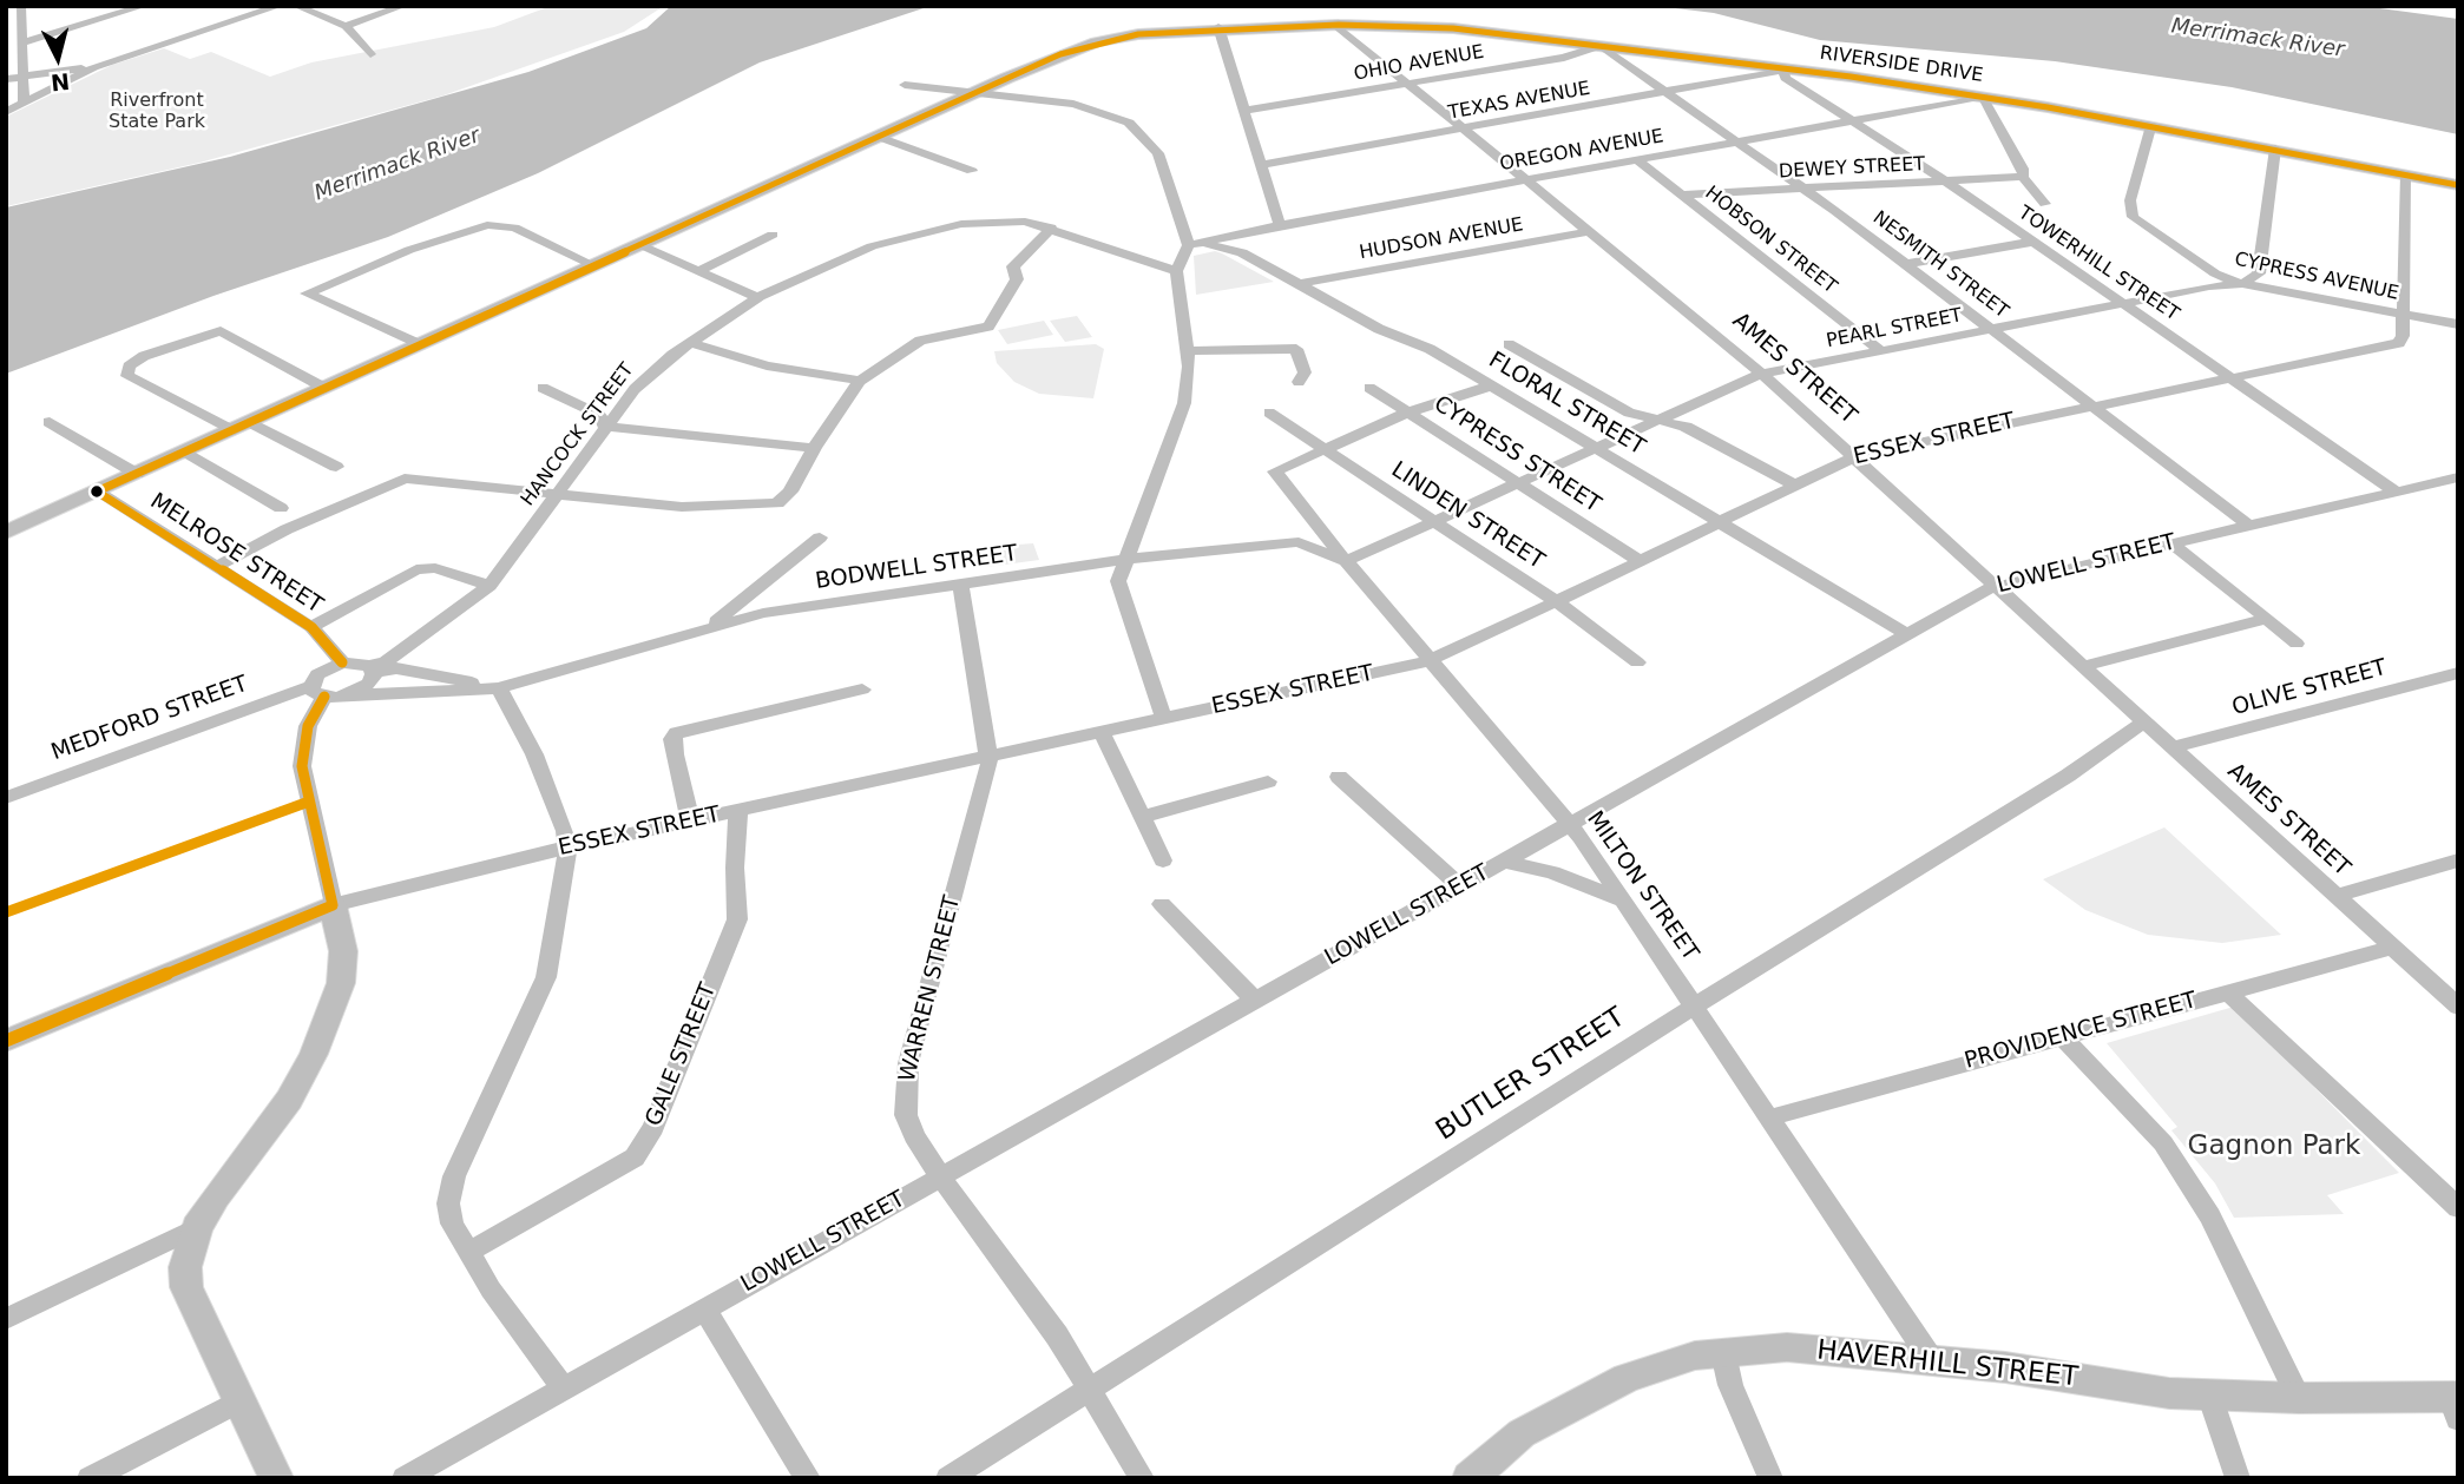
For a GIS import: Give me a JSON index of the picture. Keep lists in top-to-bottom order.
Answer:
{
  "streets": {
    "main road": ["RIVERSIDE DRIVE", "ESSEX STREET", "HAVERHILL STREET"],
    "street": [
      "OHIO AVENUE",
      "TEXAS AVENUE",
      "OREGON AVENUE",
      "DEWEY STREET",
      "HUDSON AVENUE",
      "HOBSON STREET",
      "TOWERHILL STREET",
      "NESMITH STREET",
      "CYPRESS AVENUE",
      "PEARL STREET",
      "AMES STREET",
      "FLORAL STREET",
      "HANCOCK STREET",
      "CYPRESS STREET",
      "LINDEN STREET",
      "MELROSE STREET",
      "LOWELL STREET",
      "BODWELL STREET",
      "OLIVE STREET",
      "MEDFORD STREET",
      "MILTON STREET",
      "WARREN STREET",
      "PROVIDENCE STREET",
      "GALE STREET",
      "BUTLER STREET"
    ]
  },
  "crossings": [
    ["OHIO AVENUE", "RIVERSIDE DRIVE"],
    ["OHIO AVENUE", "NESMITH STREET"],
    ["OHIO AVENUE", "AMES STREET"],
    ["RIVERSIDE DRIVE", "TEXAS AVENUE"],
    ["RIVERSIDE DRIVE", "OREGON AVENUE"],
    ["RIVERSIDE DRIVE", "TOWERHILL STREET"],
    ["RIVERSIDE DRIVE", "NESMITH STREET"],
    ["RIVERSIDE DRIVE", "CYPRESS AVENUE"],
    ["RIVERSIDE DRIVE", "AMES STREET"],
    ["RIVERSIDE DRIVE", "ESSEX STREET"],
    ["RIVERSIDE DRIVE", "MELROSE STREET"],
    ["TEXAS AVENUE", "TOWERHILL STREET"],
    ["TEXAS AVENUE", "NESMITH STREET"],
    ["TEXAS AVENUE", "AMES STREET"],
    ["OREGON AVENUE", "HOBSON STREET"],
    ["OREGON AVENUE", "TOWERHILL STREET"],
    ["OREGON AVENUE", "NESMITH STREET"],
    ["OREGON AVENUE", "AMES STREET"],
    ["OREGON AVENUE", "FLORAL STREET"],
    ["DEWEY STREET", "HOBSON STREET"],
    ["DEWEY STREET", "TOWERHILL STREET"],
    ["DEWEY STREET", "NESMITH STREET"],
    ["HUDSON AVENUE", "AMES STREET"],
    ["HUDSON AVENUE", "FLORAL STREET"],
    ["HOBSON STREET", "PEARL STREET"],
    ["TOWERHILL STREET", "PEARL STREET"],
    ["TOWERHILL STREET", "ESSEX STREET"],
    ["TOWERHILL STREET", "LOWELL STREET"],
    ["NESMITH STREET", "PEARL STREET"],
    ["NESMITH STREET", "ESSEX STREET"],
    ["NESMITH STREET", "LOWELL STREET"],
    ["CYPRESS AVENUE", "PEARL STREET"],
    ["CYPRESS AVENUE", "ESSEX STREET"],
    ["PEARL STREET", "AMES STREET"],
    ["PEARL STREET", "FLORAL STREET"],
    ["PEARL STREET", "CYPRESS STREET"],
    ["PEARL STREET", "LINDEN STREET"],
    ["PEARL STREET", "BODWELL STREET"],
    ["PEARL STREET", "MILTON STREET"],
    ["AMES STREET", "ESSEX STREET"],
    ["AMES STREET", "LOWELL STREET"],
    ["AMES STREET", "OLIVE STREET"],
    ["AMES STREET", "PROVIDENCE STREET"],
    ["AMES STREET", "BUTLER STREET"],
    ["FLORAL STREET", "ESSEX STREET"],
    ["FLORAL STREET", "LOWELL STREET"],
    ["HANCOCK STREET", "BODWELL STREET"],
    ["ESSEX STREET", "CYPRESS STREET"],
    ["ESSEX STREET", "LINDEN STREET"],
    ["ESSEX STREET", "MILTON STREET"],
    ["ESSEX STREET", "WARREN STREET"],
    ["ESSEX STREET", "GALE STREET"],
    ["LINDEN STREET", "MILTON STREET"],
    ["MELROSE STREET", "BODWELL STREET"],
    ["LOWELL STREET", "MILTON STREET"],
    ["LOWELL STREET", "WARREN STREET"],
    ["BODWELL STREET", "MEDFORD STREET"],
    ["BODWELL STREET", "MILTON STREET"],
    ["BODWELL STREET", "WARREN STREET"],
    ["MILTON STREET", "PROVIDENCE STREET"],
    ["MILTON STREET", "BUTLER STREET"],
    ["MILTON STREET", "HAVERHILL STREET"],
    ["WARREN STREET", "BUTLER STREET"]
  ],
  "water": ["Merrimack River"],
  "parks": ["Riverfront State Park", "Gagnon Park"],
  "north": "bottom"
}
